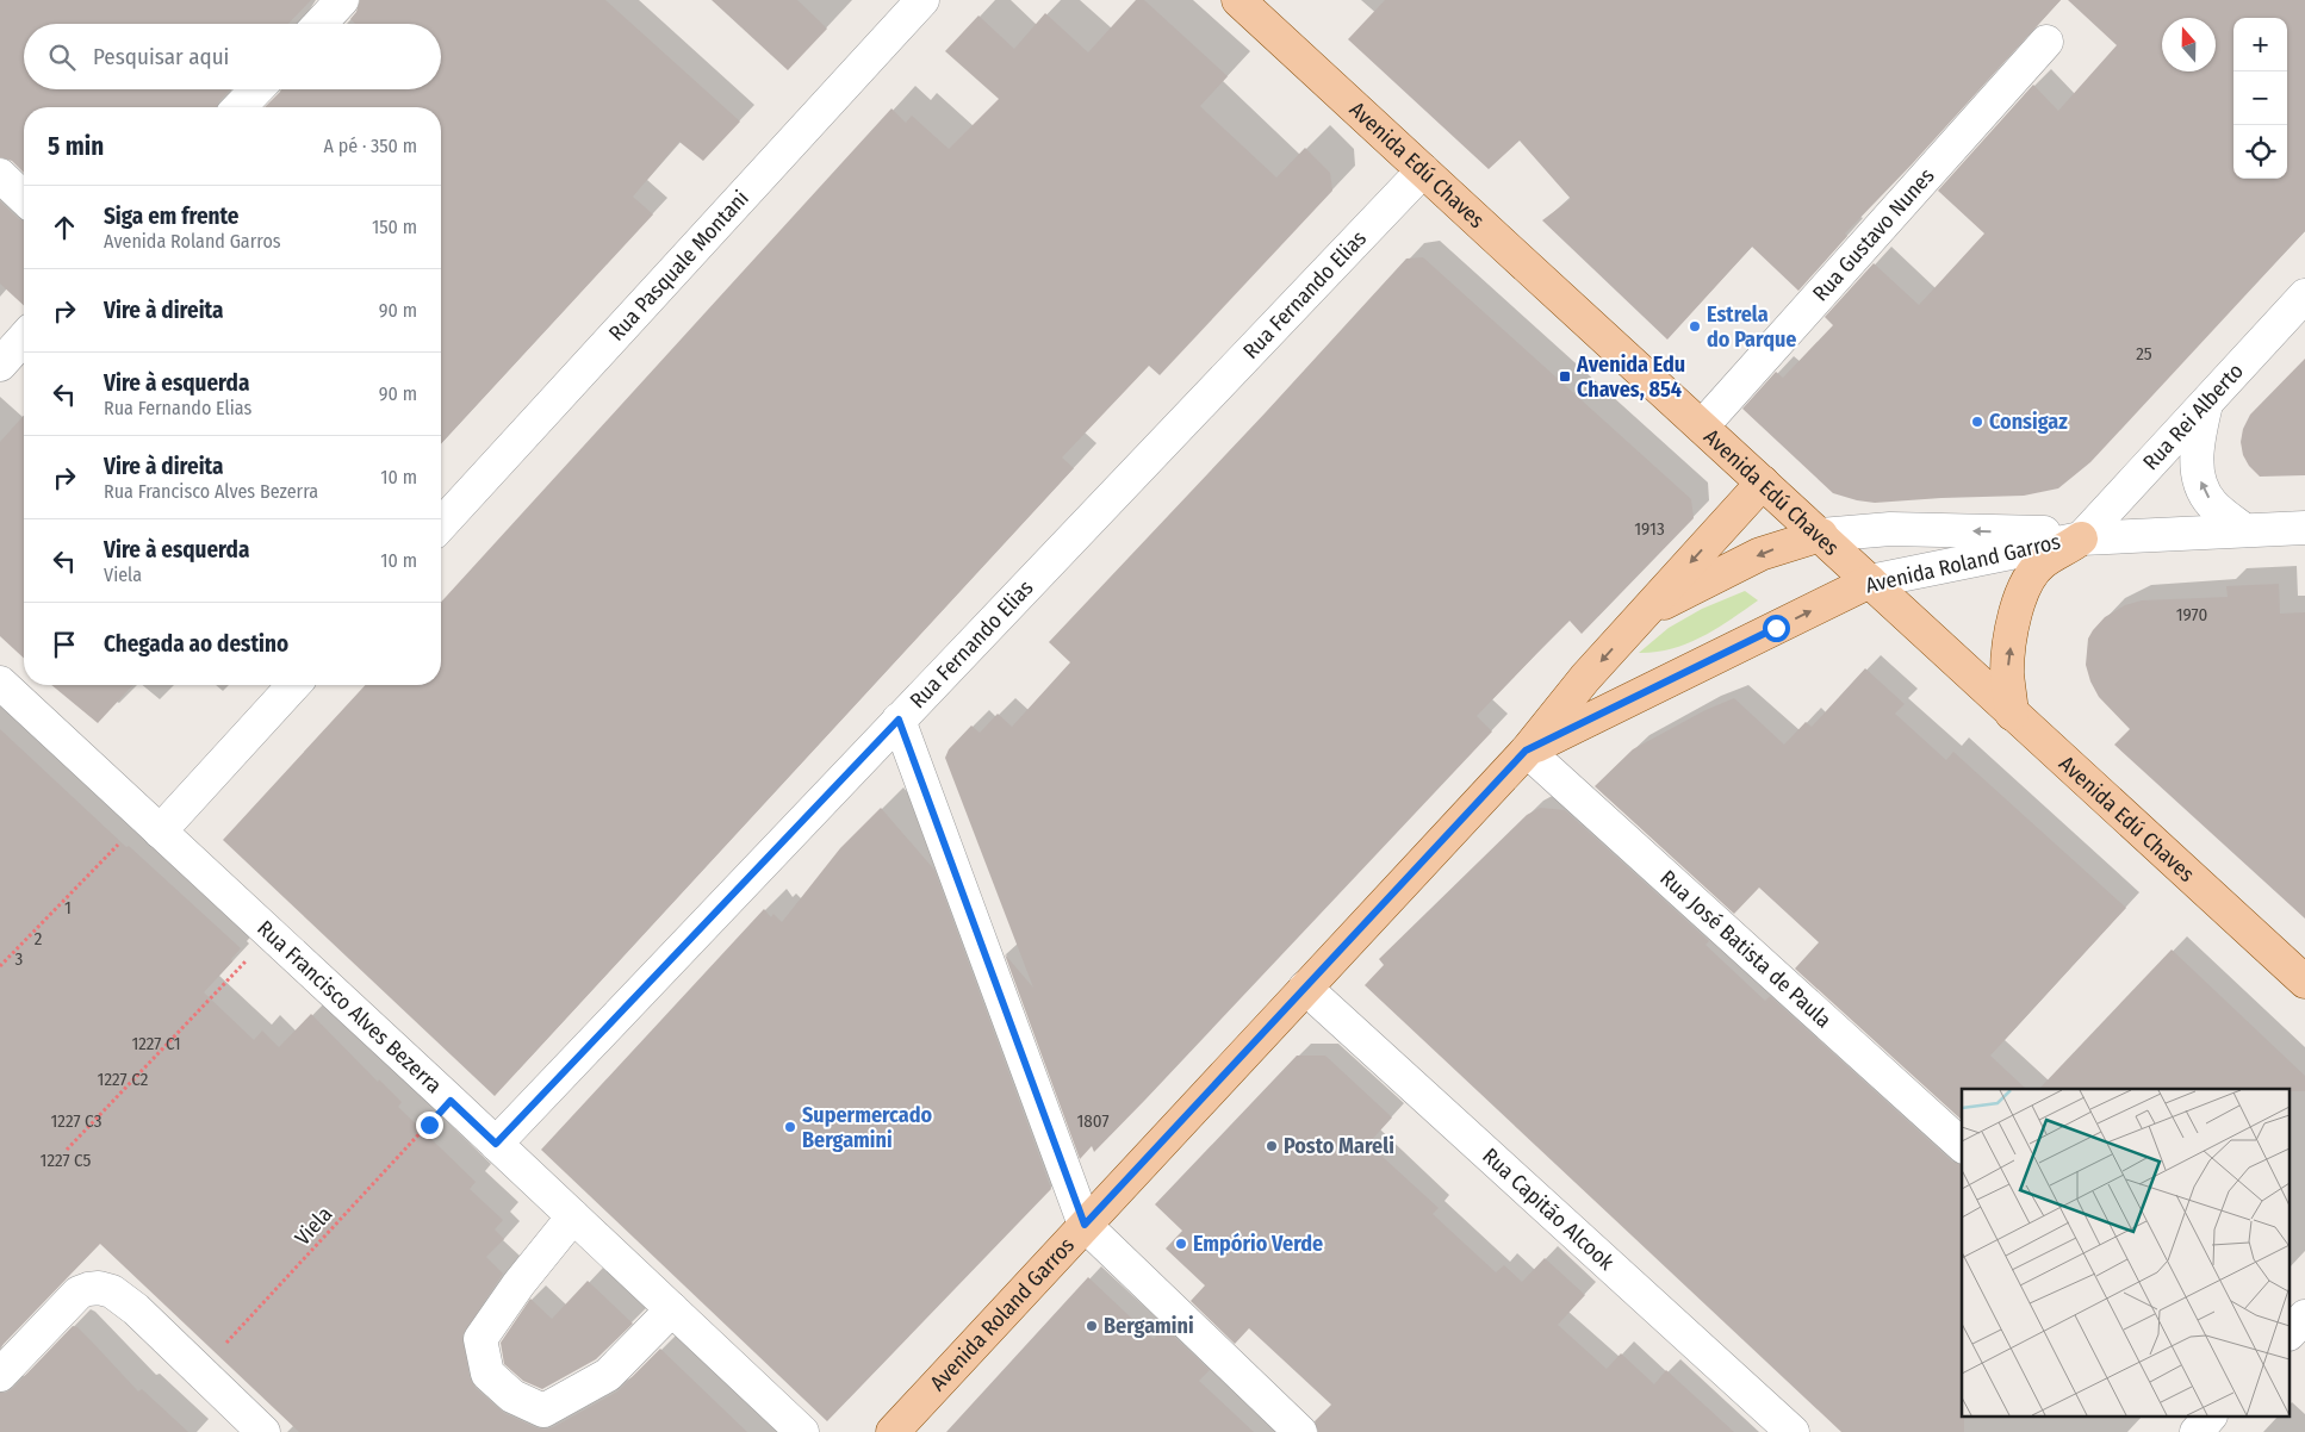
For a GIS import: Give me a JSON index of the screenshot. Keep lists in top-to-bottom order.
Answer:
{
  "streets": {
    "main road": ["Avenida Edú Chaves", "Avenida Roland Garros"],
    "street": [
      "Rua Gustavo Nunes",
      "Rua Pasquale Montani",
      "Rua Fernando Elias",
      "Rua Rei Alberto",
      "Rua José Batista de Paula",
      "Rua Francisco Alves Bezerra",
      "Rua Capitão Alcook"
    ],
    "path": ["Viela"]
  },
  "crossings": [
    ["Avenida Edú Chaves", "Rua Gustavo Nunes"],
    ["Avenida Edú Chaves", "Rua Fernando Elias"],
    ["Avenida Edú Chaves", "Avenida Roland Garros"],
    ["Rua Fernando Elias", "Rua Francisco Alves Bezerra"],
    ["Rua Rei Alberto", "Avenida Roland Garros"],
    ["Avenida Roland Garros", "Rua José Batista de Paula"],
    ["Avenida Roland Garros", "Rua Capitão Alcook"],
    ["Rua Francisco Alves Bezerra", "Viela"]
  ],
  "places": {
    "other": [
      "Estrela do Parque",
      "Consigaz",
      "Supermercado Bergamini",
      "Posto Mareli",
      "Empório Verde",
      "Bergamini"
    ],
    "transit": ["Avenida Edu Chaves, 854"]
  },
  "house_numbers": [
    "25",
    "1913",
    "1970",
    "1",
    "2",
    "3",
    "1227 C1",
    "1227 C2",
    "1227 C3",
    "1807",
    "1227 C5"
  ],
  "north": "top",
  "page": {
    "map_buttons": ["+", "−"],
    "search": "Pesquisar aqui",
    "heading": ["5 min", "A pé · 350 m"],
    "list": [
      ["Siga em frente", "Avenida Roland Garros", "150 m"],
      ["Vire à direita", "90 m"],
      ["Vire à esquerda", "Rua Fernando Elias", "90 m"],
      ["Vire à direita", "Rua Francisco Alves Bezerra", "10 m"],
      ["Vire à esquerda", "Viela", "10 m"],
      "Chegada ao destino"
    ]
  }
}
